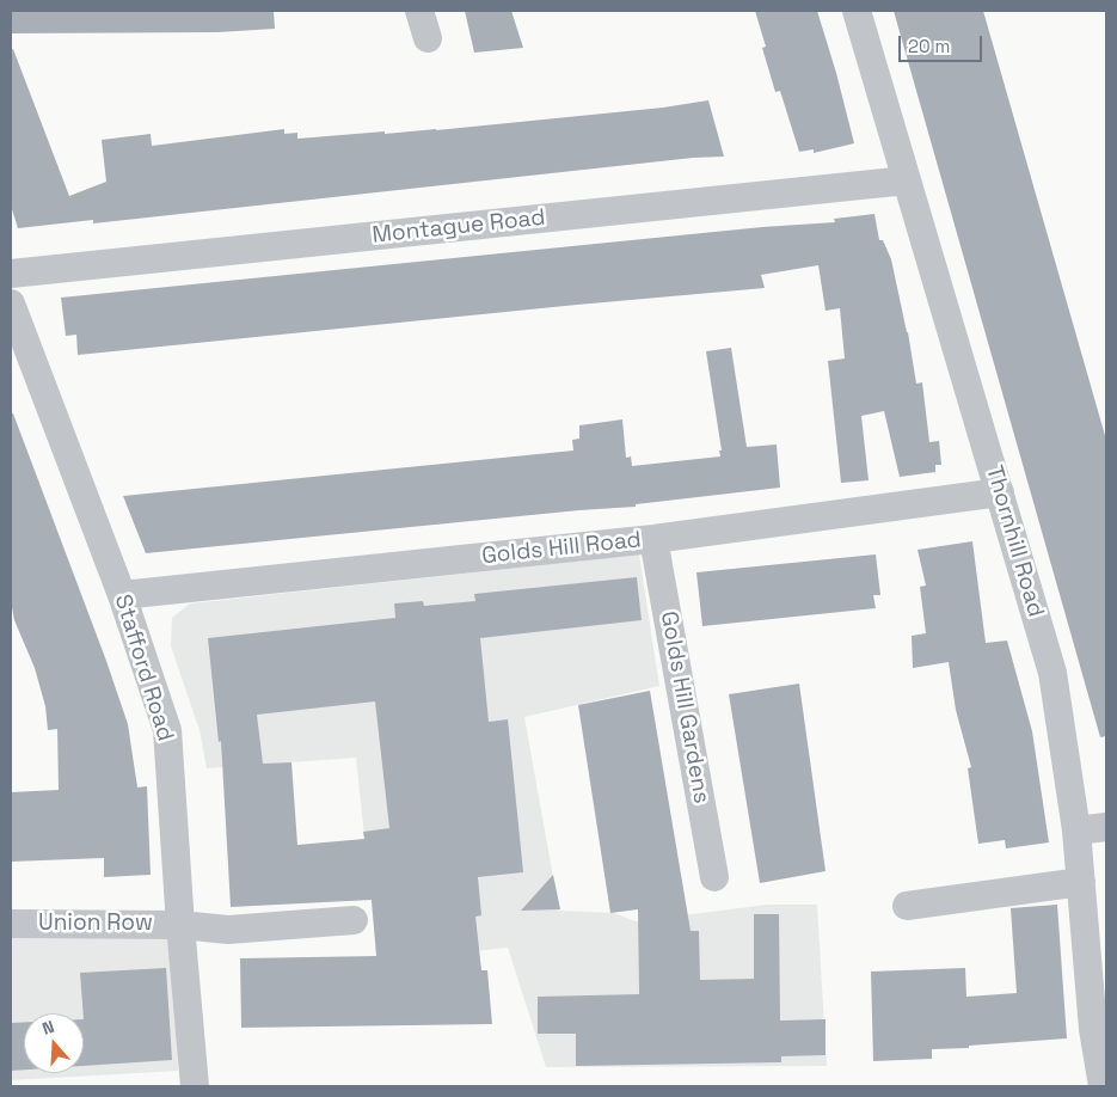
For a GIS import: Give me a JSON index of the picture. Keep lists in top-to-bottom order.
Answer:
{
  "streets": {
    "street": [
      "Montague Road",
      "Thornhill Road",
      "Golds Hill Road",
      "Stafford Road",
      "Golds Hill Gardens",
      "Union Row"
    ]
  },
  "crossings": [
    ["Montague Road", "Thornhill Road"],
    ["Thornhill Road", "Golds Hill Road"],
    ["Golds Hill Road", "Stafford Road"],
    ["Golds Hill Road", "Golds Hill Gardens"],
    ["Stafford Road", "Union Row"]
  ],
  "scale_bar": "20 m",
  "north": "top"
}
